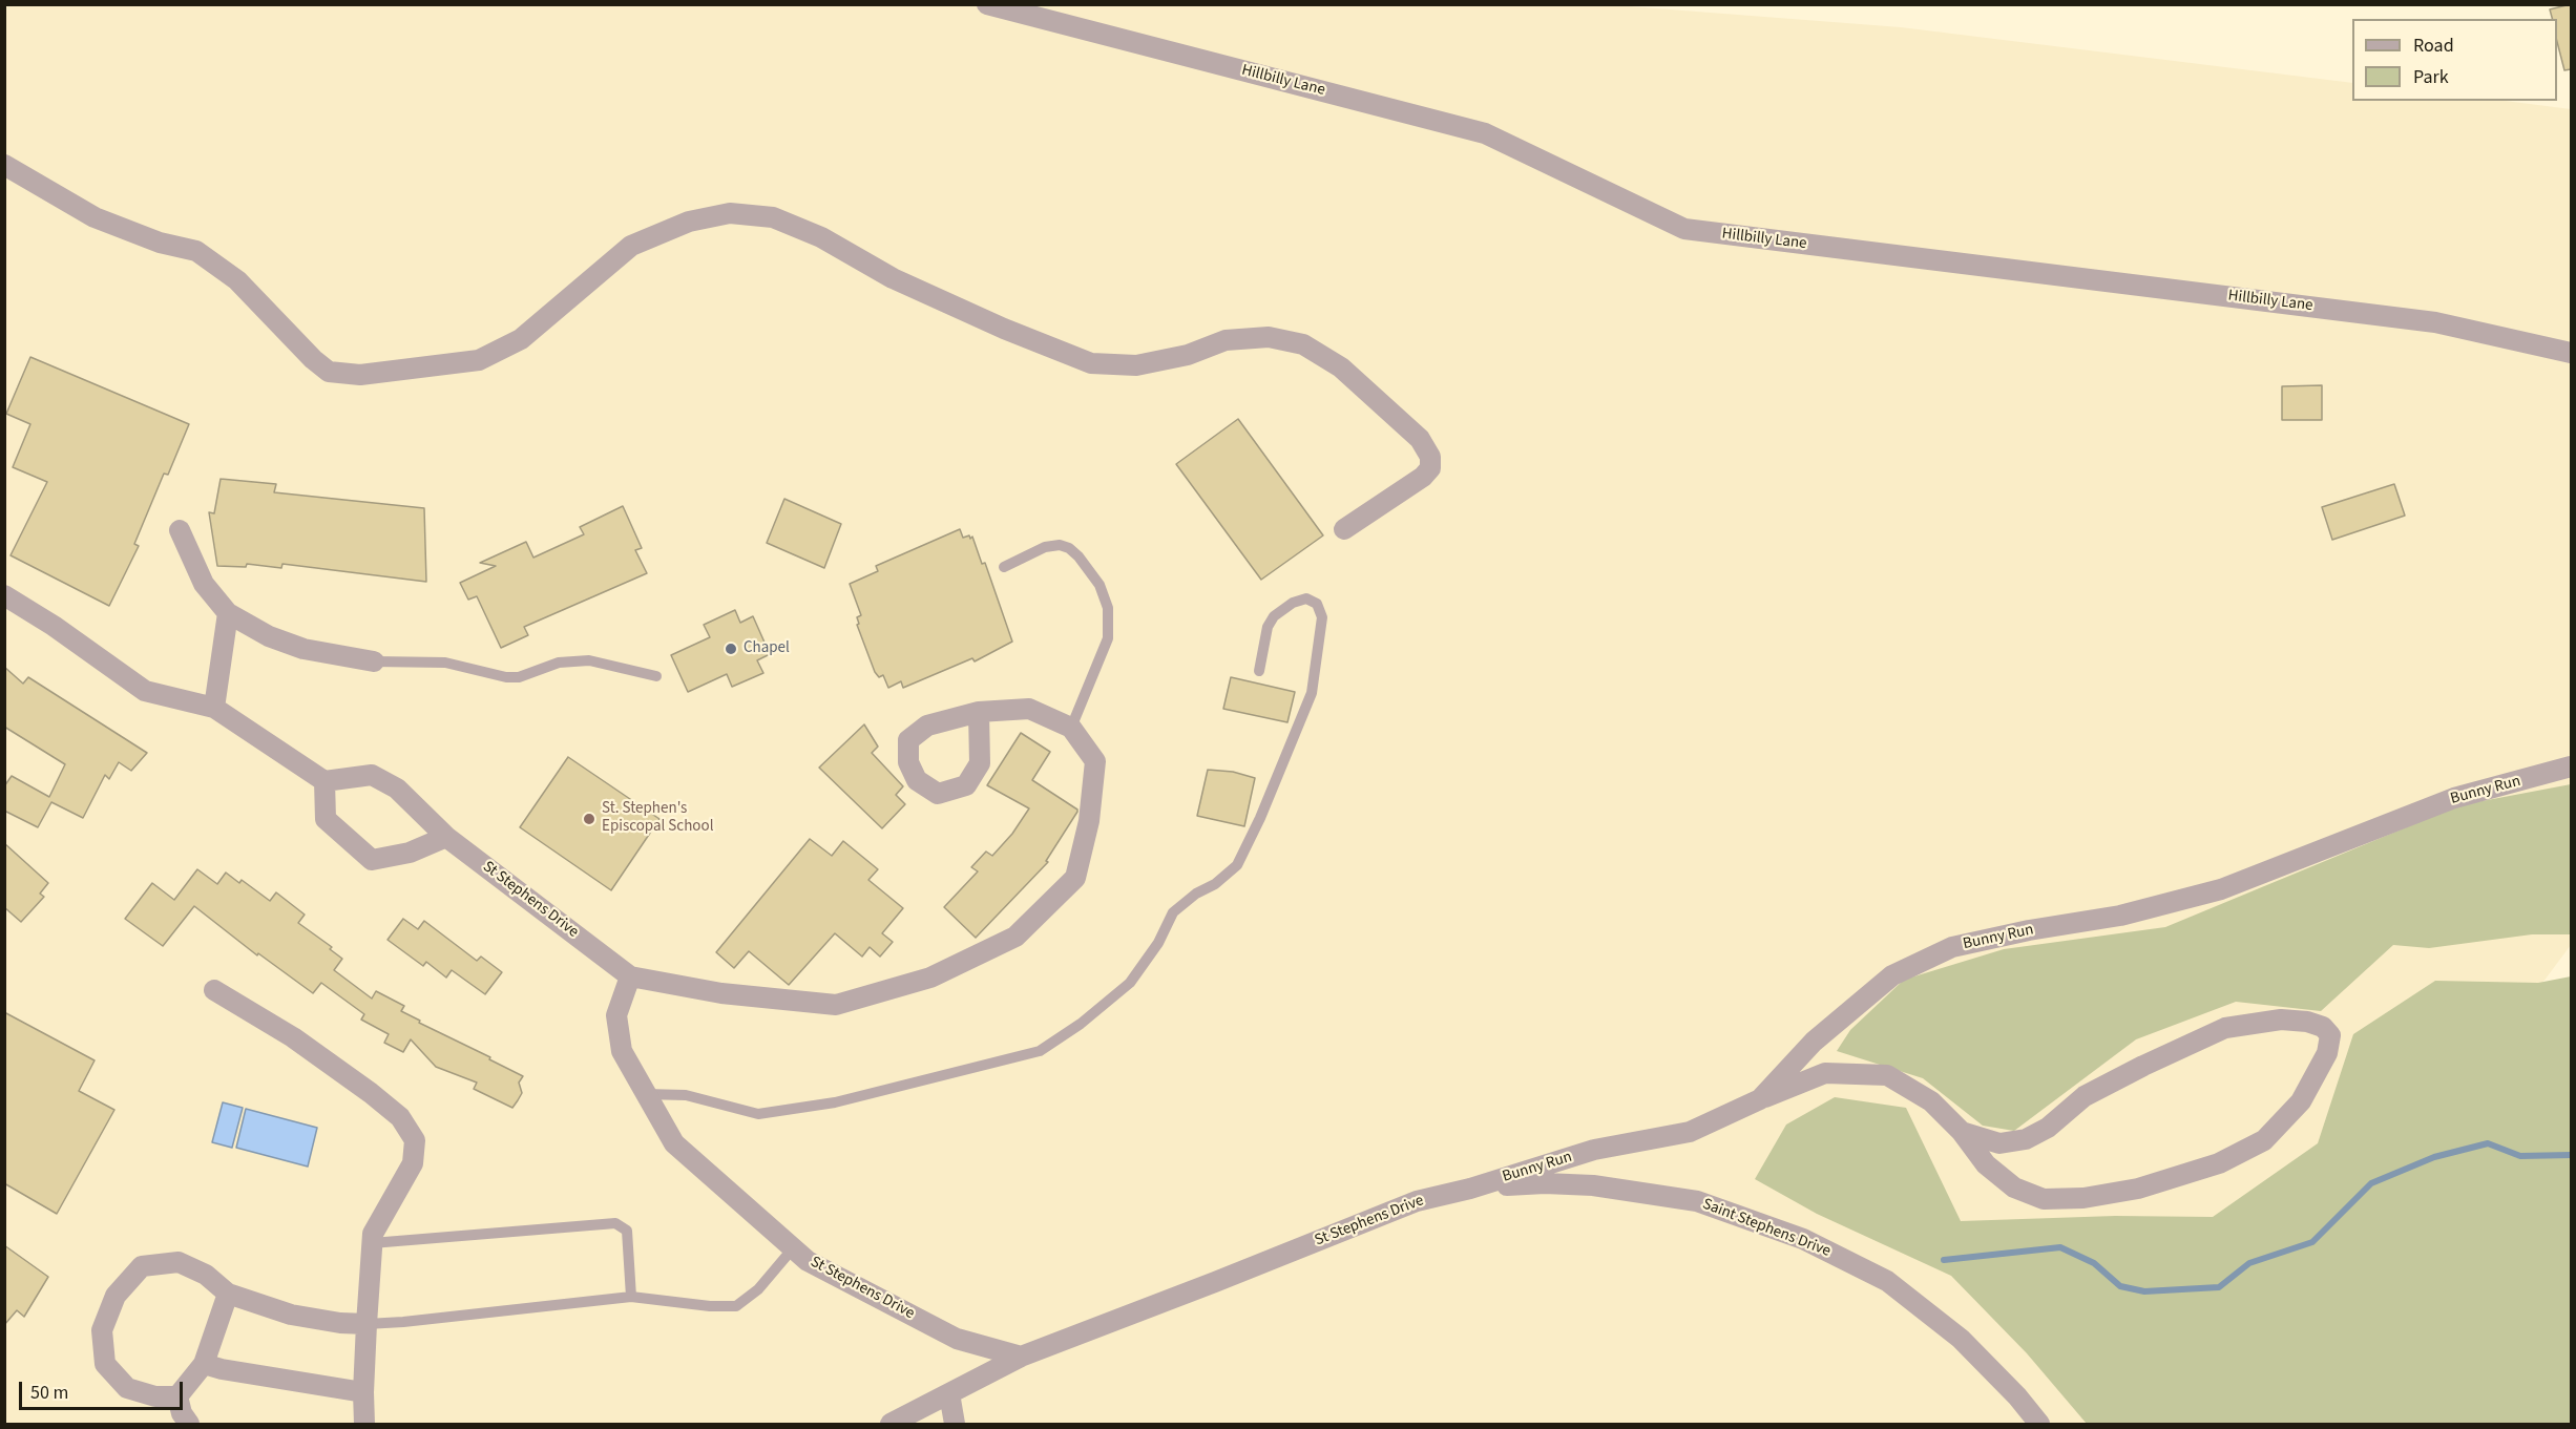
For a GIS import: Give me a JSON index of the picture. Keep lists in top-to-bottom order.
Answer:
{
  "streets": {
    "street": [
      "Hillbilly Lane",
      "Bunny Run",
      "St Stephens Drive",
      "Saint Stephens Drive"
    ]
  },
  "crossings": [
    ["Bunny Run", "St Stephens Drive"],
    ["Bunny Run", "Saint Stephens Drive"],
    ["St Stephens Drive", "Saint Stephens Drive"]
  ],
  "places": ["Chapel", "St. Stephen's Episcopal School"],
  "legend": ["Road", "Park"],
  "scale_bar": "50 m"
}
